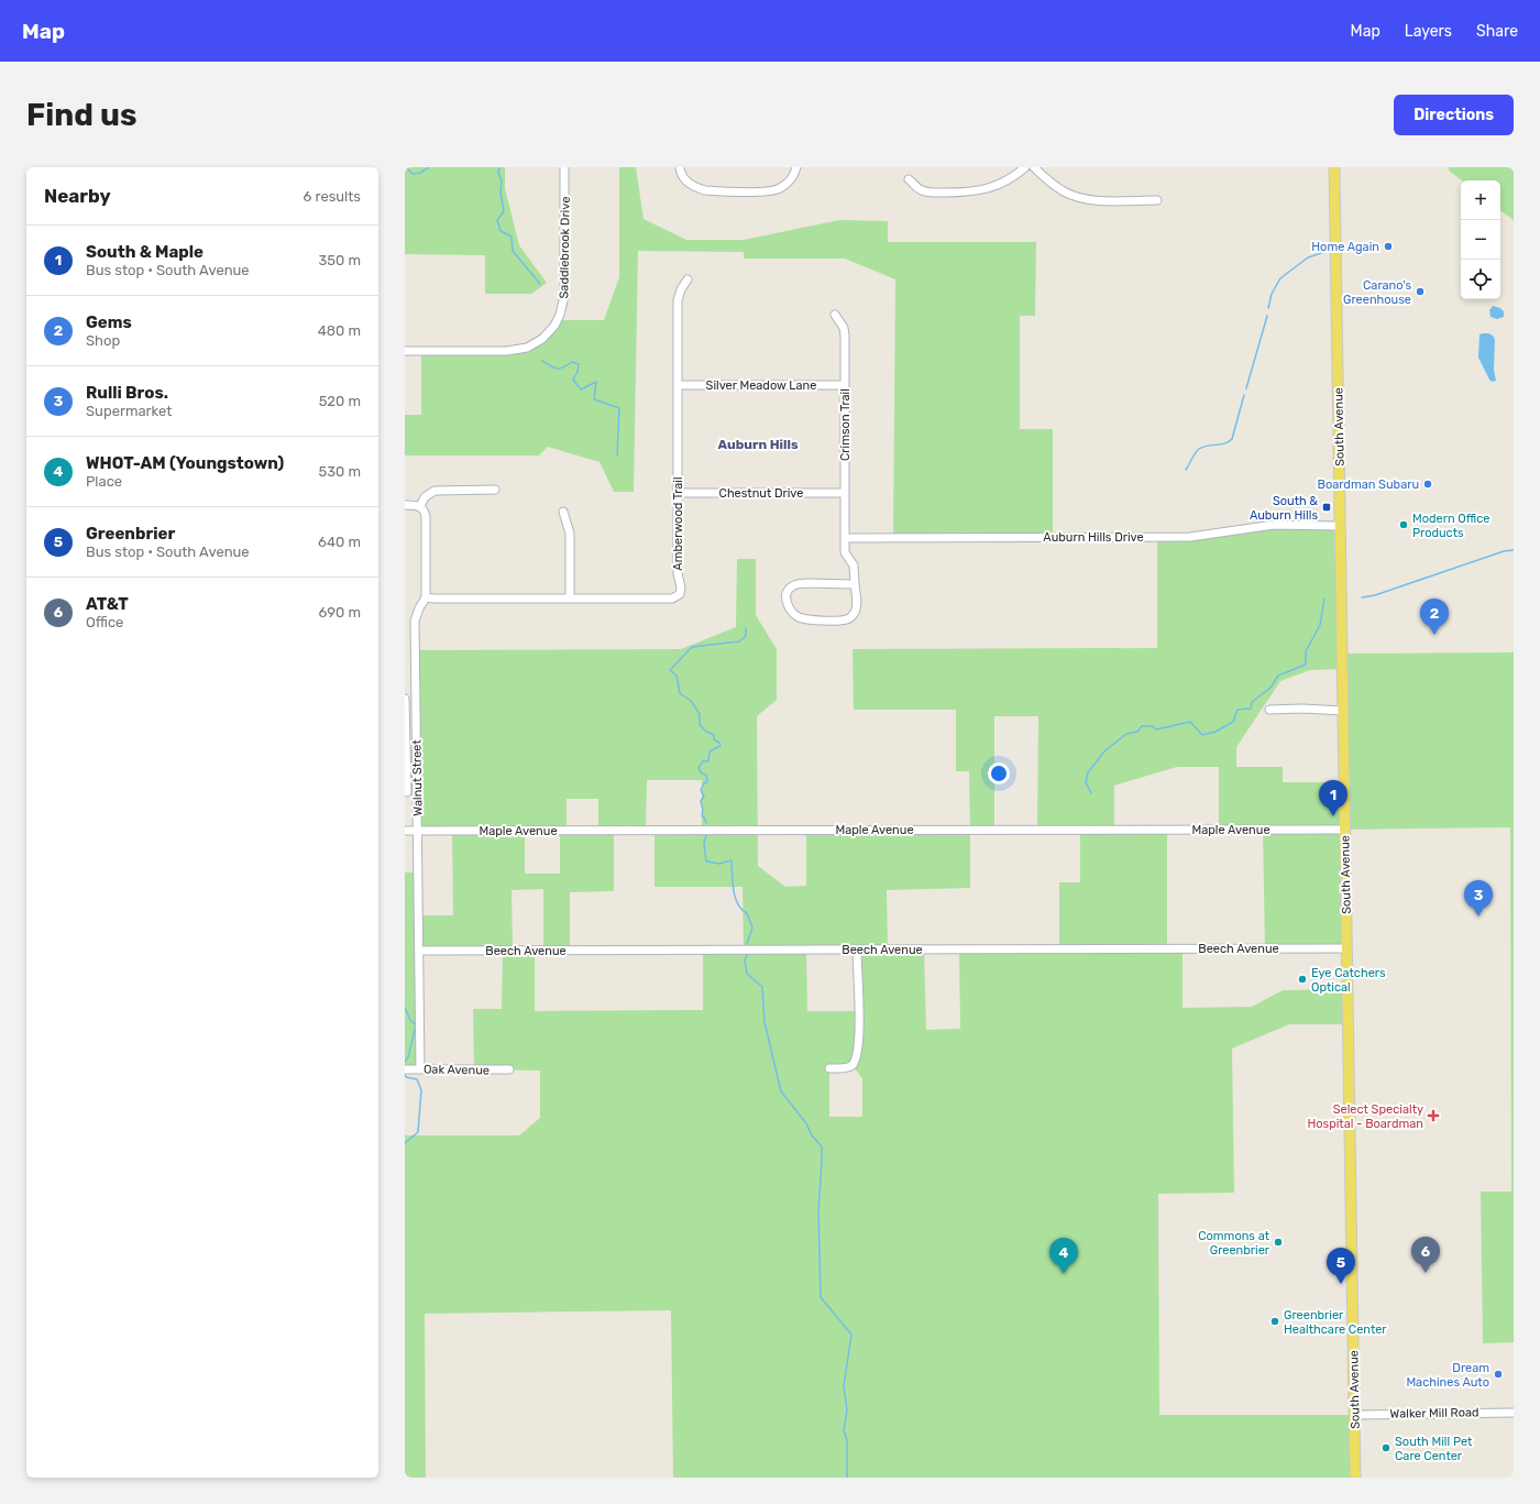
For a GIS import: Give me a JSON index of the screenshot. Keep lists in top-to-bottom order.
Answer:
{
  "streets": {
    "main road": ["South Avenue"],
    "street": [
      "Saddlebrook Drive",
      "Silver Meadow Lane",
      "Crimson Trail",
      "Chestnut Drive",
      "Amberwood Trail",
      "Auburn Hills Drive",
      "Walnut Street",
      "Maple Avenue",
      "Beech Avenue",
      "Oak Avenue",
      "Walker Mill Road"
    ]
  },
  "crossings": [
    ["Silver Meadow Lane", "Crimson Trail"],
    ["Silver Meadow Lane", "Amberwood Trail"],
    ["Crimson Trail", "Chestnut Drive"],
    ["Crimson Trail", "Auburn Hills Drive"],
    ["South Avenue", "Auburn Hills Drive"],
    ["South Avenue", "Maple Avenue"],
    ["South Avenue", "Beech Avenue"],
    ["South Avenue", "Walker Mill Road"],
    ["Chestnut Drive", "Amberwood Trail"],
    ["Amberwood Trail", "Walnut Street"],
    ["Walnut Street", "Maple Avenue"],
    ["Walnut Street", "Beech Avenue"],
    ["Walnut Street", "Oak Avenue"]
  ],
  "districts": ["Auburn Hills"],
  "places": {
    "other": [
      "Home Again",
      "Carano's Greenhouse",
      "Boardman Subaru",
      "Modern Office Products",
      "Eye Catchers Optical",
      "Commons at Greenbrier",
      "Greenbrier Healthcare Center",
      "Dream Machines Auto",
      "South Mill Pet Care Center"
    ],
    "transit": ["South & Auburn Hills"],
    "health": ["Select Specialty Hospital - Boardman"]
  },
  "page": {
    "header": "Map",
    "nav": ["Map", "Layers", "Share"],
    "buttons": "Directions",
    "title": "Find us",
    "heading": ["Nearby", "6 results"],
    "map_buttons": ["+", "−"],
    "list": [
      {
        "mark": "1",
        "name": "South & Maple",
        "note": "Bus stop · South Avenue",
        "value": "350 m"
      },
      {
        "mark": "2",
        "name": "Gems",
        "note": "Shop",
        "value": "480 m"
      },
      {
        "mark": "3",
        "name": "Rulli Bros.",
        "note": "Supermarket",
        "value": "520 m"
      },
      {
        "mark": "4",
        "name": "WHOT-AM (Youngstown)",
        "note": "Place",
        "value": "530 m"
      },
      {
        "mark": "5",
        "name": "Greenbrier",
        "note": "Bus stop · South Avenue",
        "value": "640 m"
      },
      {
        "mark": "6",
        "name": "AT&T",
        "note": "Office",
        "value": "690 m"
      }
    ],
    "pins": [
      "2",
      "1",
      "3",
      "6",
      "4",
      "5"
    ]
  }
}
